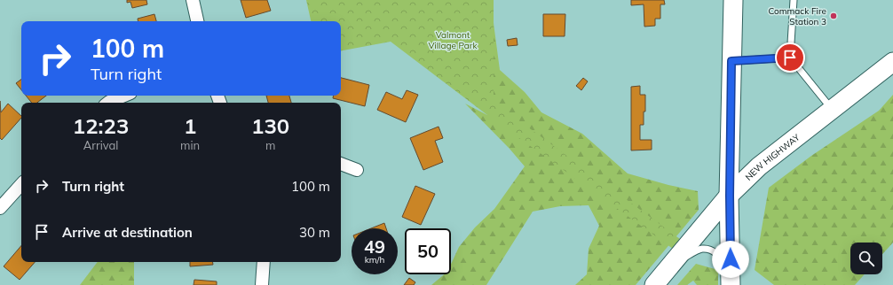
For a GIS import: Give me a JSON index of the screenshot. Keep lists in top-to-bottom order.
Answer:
{
  "streets": {
    "street": ["NEW HIGHWAY"]
  },
  "parks": ["Valmont Village Park"],
  "places": ["Commack Fire Station 3"],
  "page": {
    "turn": ["100 m", "Turn right"],
    "eta": [
      "12:23",
      "Arrival",
      "1",
      "min",
      "130",
      "m"
    ],
    "list": [
      {
        "name": "Turn right",
        "value": "100 m"
      },
      {
        "name": "Arrive at destination",
        "value": "30 m"
      }
    ],
    "speed": "49 km/h",
    "limit": "50"
  }
}
